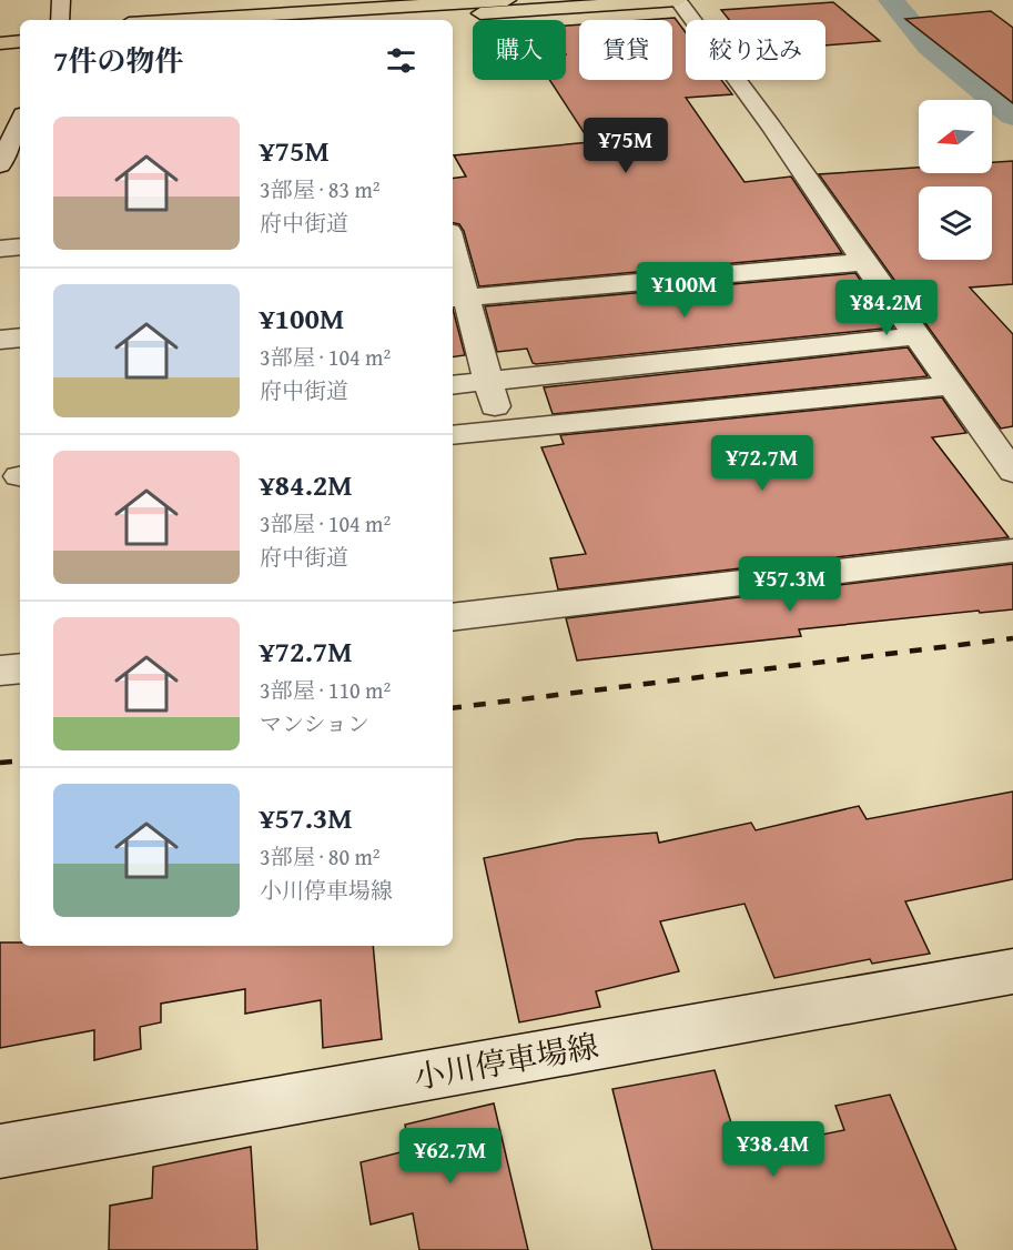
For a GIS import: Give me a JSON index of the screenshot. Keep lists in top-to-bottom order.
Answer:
{
  "streets": {
    "street": ["小川停車場線"]
  },
  "north": "left",
  "page": {
    "chip": ["購入", "賃貸", "絞り込み"],
    "heading": "7件の物件",
    "list": [
      {
        "name": "¥75M",
        "note": "3部屋 · 83 m² · 府中街道"
      },
      {
        "name": "¥100M",
        "note": "3部屋 · 104 m² · 府中街道"
      },
      {
        "name": "¥84.2M",
        "note": "3部屋 · 104 m² · 府中街道"
      },
      {
        "name": "¥72.7M",
        "note": "3部屋 · 110 m² · マンション"
      },
      {
        "name": "¥57.3M",
        "note": "3部屋 · 80 m² · 小川停車場線"
      }
    ],
    "price": [
      "¥75M",
      "¥100M",
      "¥84.2M",
      "¥72.7M",
      "¥57.3M",
      "¥38.4M",
      "¥62.7M"
    ]
  }
}
